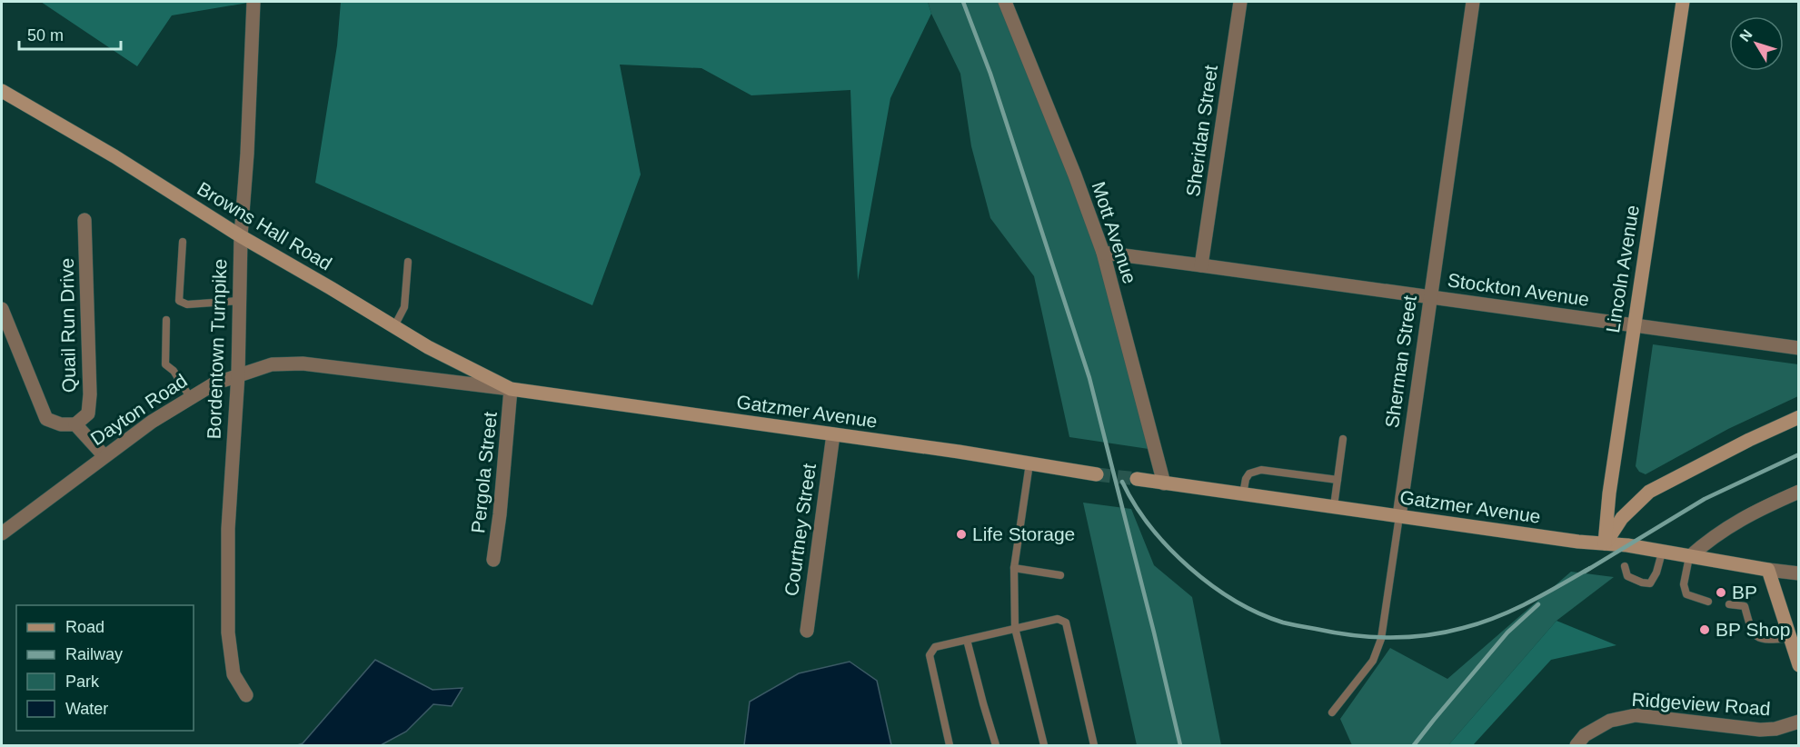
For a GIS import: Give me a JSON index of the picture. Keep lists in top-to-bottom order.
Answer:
{
  "streets": {
    "street": [
      "Sheridan Street",
      "Browns Hall Road",
      "Mott Avenue",
      "Lincoln Avenue",
      "Stockton Avenue",
      "Quail Run Drive",
      "Bordentown Turnpike",
      "Sherman Street",
      "Dayton Road",
      "Gatzmer Avenue",
      "Pergola Street",
      "Courtney Street",
      "Ridgeview Road"
    ]
  },
  "crossings": [
    ["Sheridan Street", "Stockton Avenue"],
    ["Browns Hall Road", "Bordentown Turnpike"],
    ["Browns Hall Road", "Dayton Road"],
    ["Browns Hall Road", "Gatzmer Avenue"],
    ["Browns Hall Road", "Pergola Street"],
    ["Mott Avenue", "Stockton Avenue"],
    ["Mott Avenue", "Gatzmer Avenue"],
    ["Lincoln Avenue", "Stockton Avenue"],
    ["Lincoln Avenue", "Gatzmer Avenue"],
    ["Stockton Avenue", "Sherman Street"],
    ["Bordentown Turnpike", "Dayton Road"],
    ["Sherman Street", "Gatzmer Avenue"],
    ["Dayton Road", "Gatzmer Avenue"],
    ["Dayton Road", "Pergola Street"],
    ["Gatzmer Avenue", "Pergola Street"],
    ["Gatzmer Avenue", "Courtney Street"]
  ],
  "places": ["Life Storage", "BP", "BP Shop"],
  "legend": [
    "Road",
    "Railway",
    "Park",
    "Water"
  ],
  "scale_bar": "50 m",
  "north": "top left"
}
